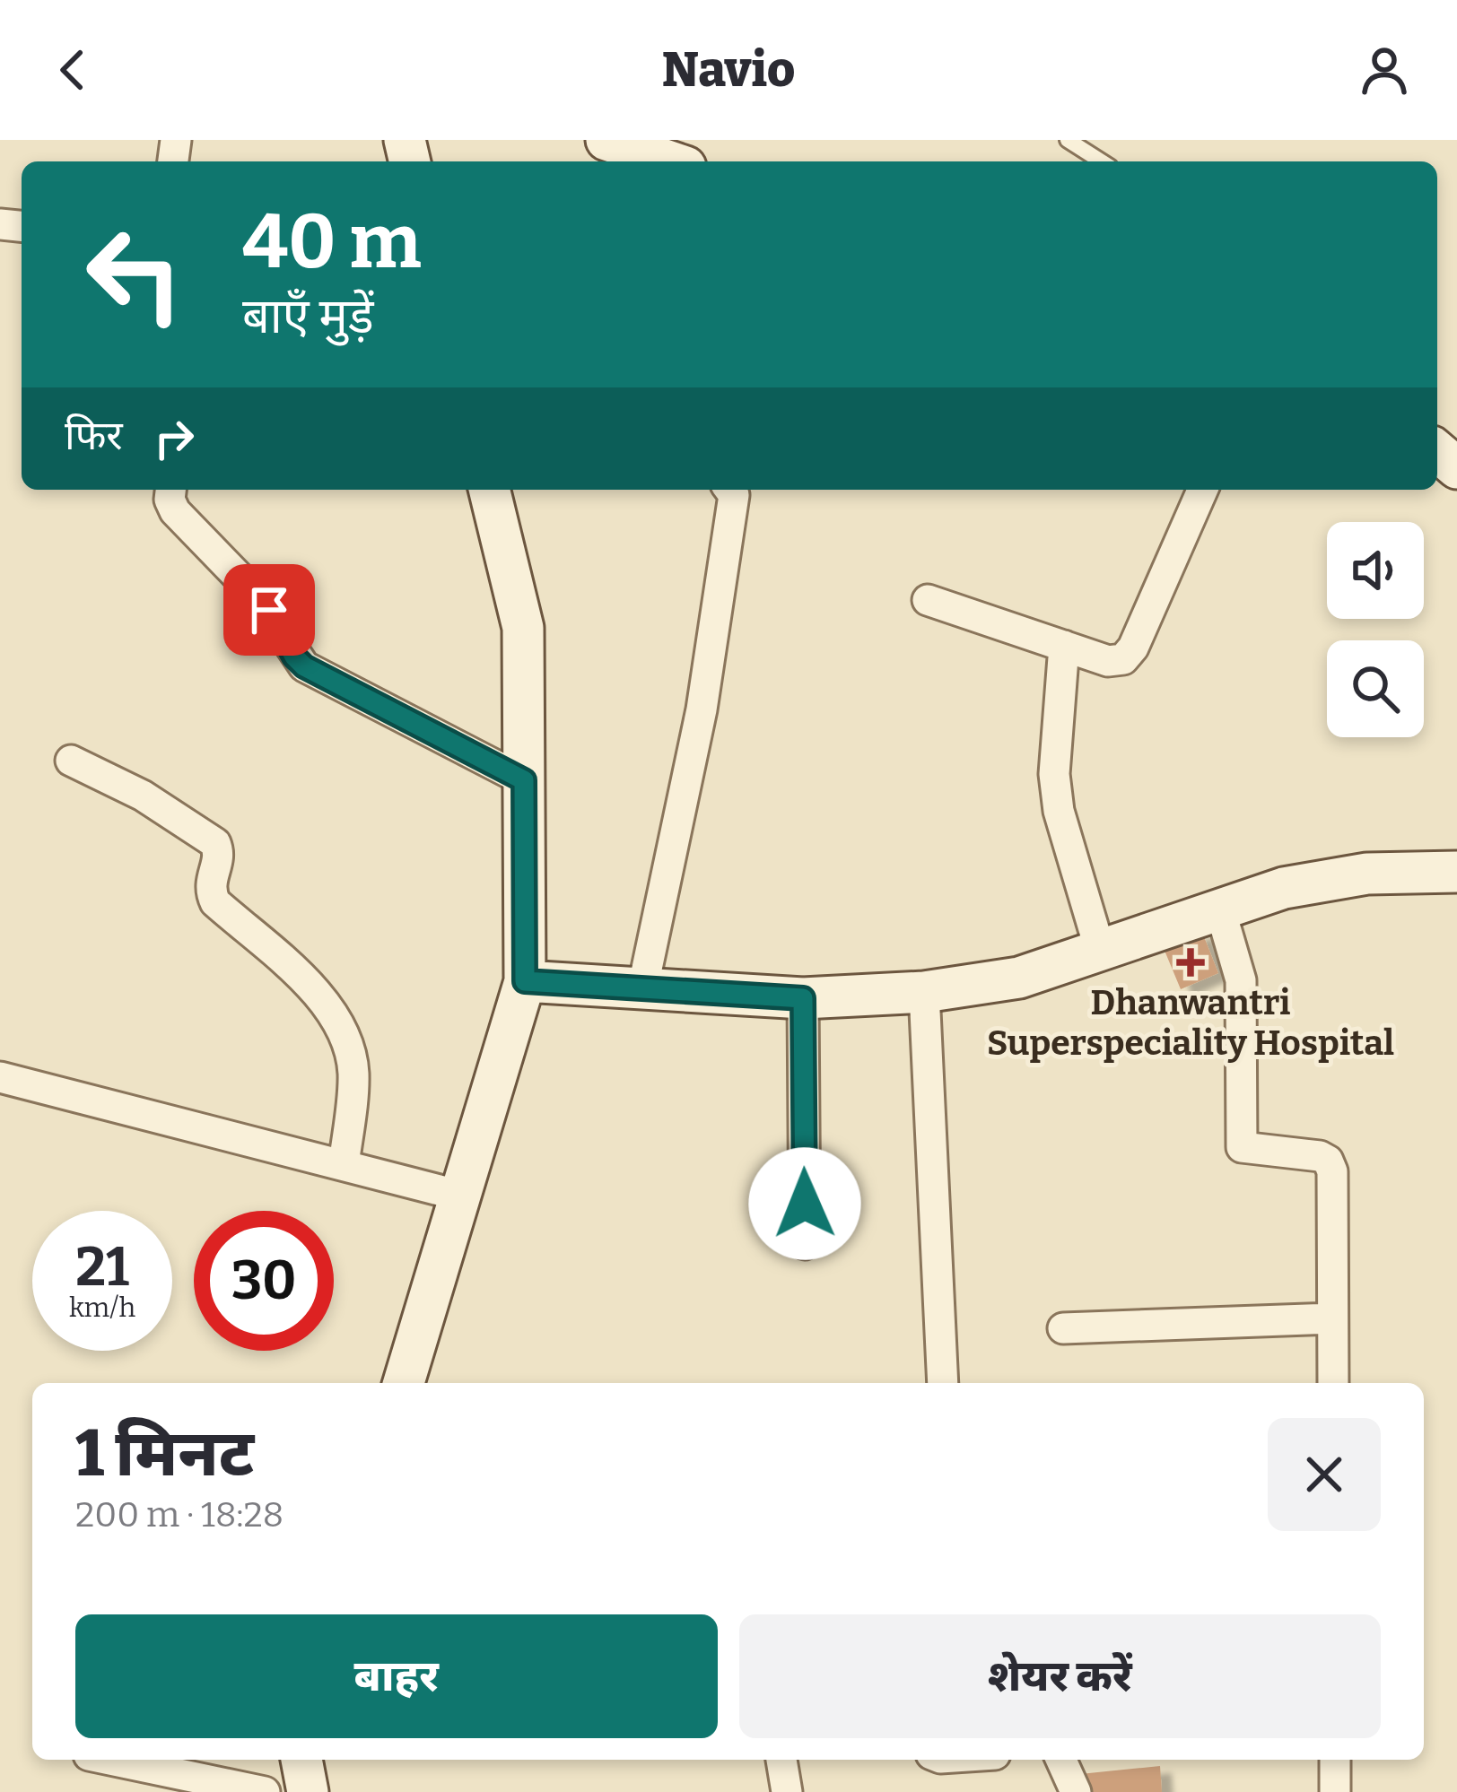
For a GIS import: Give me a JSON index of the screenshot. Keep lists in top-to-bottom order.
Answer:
{
  "places": {
    "health": ["Dhanwantri Superspeciality Hospital"]
  },
  "page": {
    "header": "Navio",
    "turn": ["40 m", "बाएँ मुड़ें"],
    "then": "फिर",
    "speed": "21 km/h",
    "limit": "30",
    "heading": ["1 मिनट", "200 m · 18:28"],
    "buttons": ["बाहर", "शेयर करें"]
  }
}
